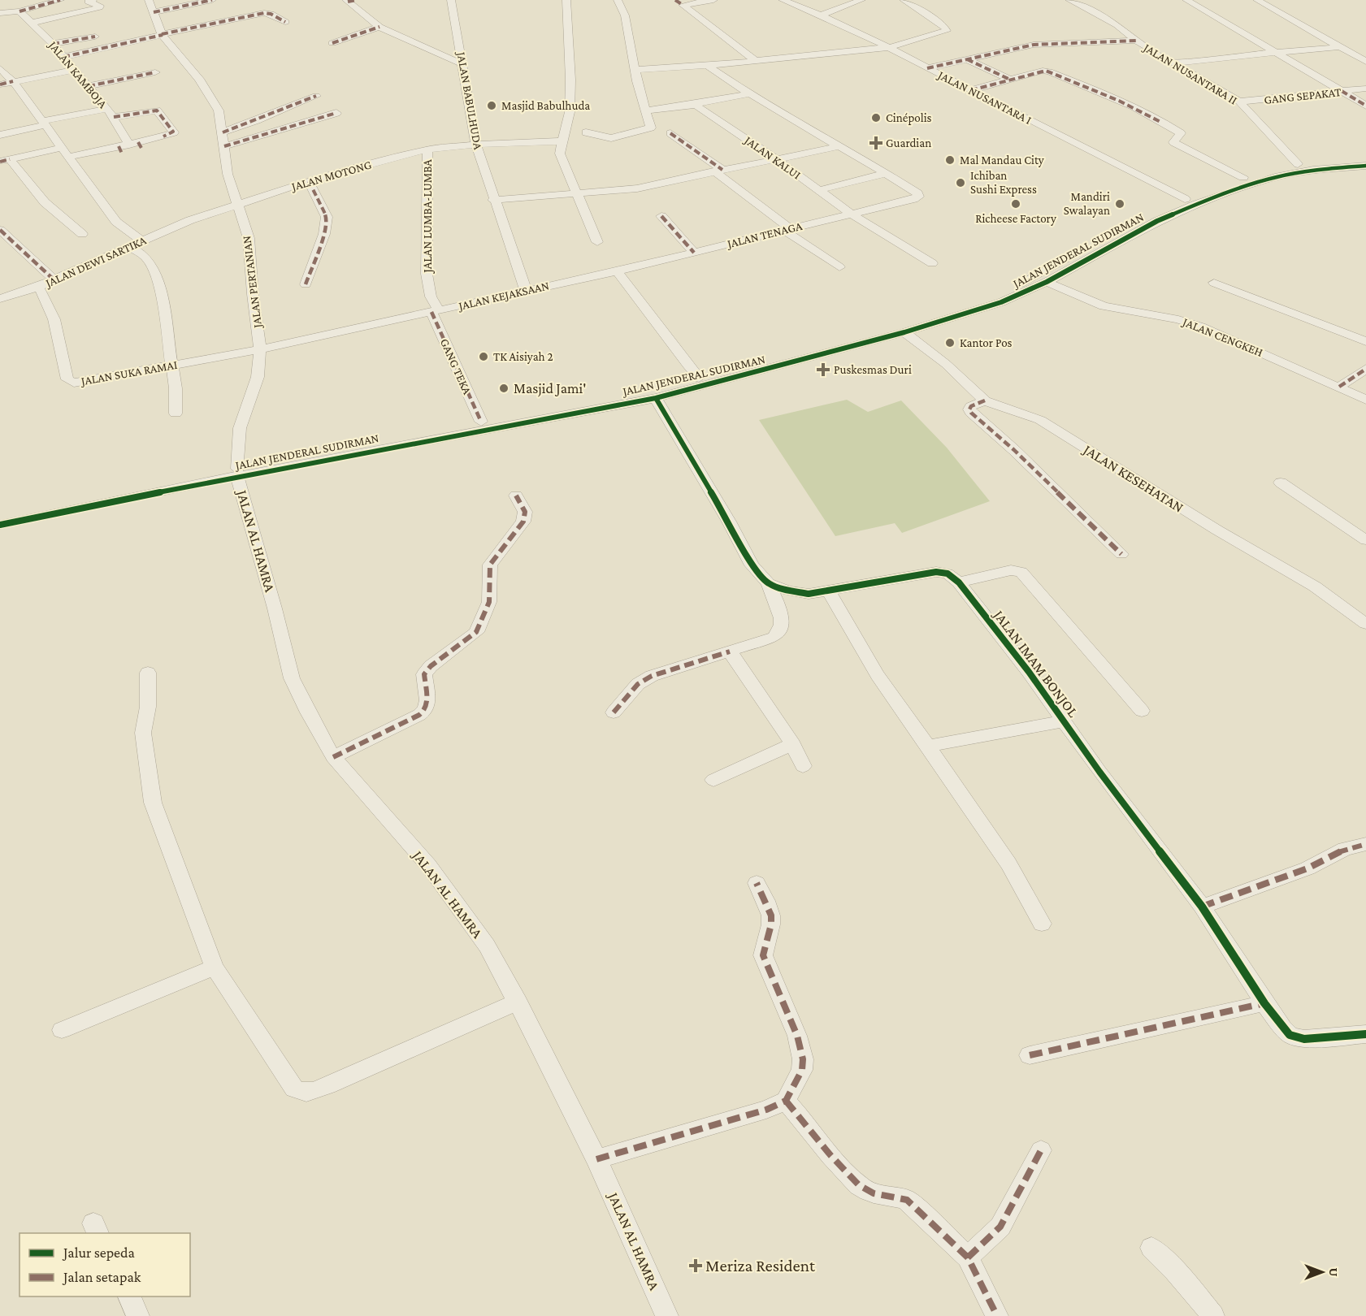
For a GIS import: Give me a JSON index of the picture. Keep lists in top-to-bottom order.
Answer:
{
  "streets": {
    "street": [
      "JALAN NUSANTARA II",
      "JALAN KAMBOJA",
      "GANG SEPAKAT",
      "JALAN NUSANTARA I",
      "JALAN BABULHUDA",
      "JALAN KALUI",
      "JALAN MOTONG",
      "JALAN LUMBA-LUMBA",
      "JALAN TENAGA",
      "JALAN JENDERAL SUDIRMAN",
      "JALAN DEWI SARTIKA",
      "JALAN PERTANIAN",
      "JALAN KEJAKSAAN",
      "JALAN CENGKEH",
      "GANG TEKA",
      "JALAN SUKA RAMAI",
      "JALAN KESEHATAN",
      "JALAN AL HAMRA",
      "JALAN IMAM BONJOL"
    ]
  },
  "crossings": [
    ["JALAN NUSANTARA II", "GANG SEPAKAT"],
    ["JALAN NUSANTARA II", "JALAN JENDERAL SUDIRMAN"],
    ["JALAN NUSANTARA I", "JALAN JENDERAL SUDIRMAN"],
    ["JALAN BABULHUDA", "JALAN MOTONG"],
    ["JALAN BABULHUDA", "JALAN KEJAKSAAN"],
    ["JALAN KALUI", "JALAN TENAGA"],
    ["JALAN MOTONG", "JALAN LUMBA-LUMBA"],
    ["JALAN MOTONG", "JALAN DEWI SARTIKA"],
    ["JALAN MOTONG", "JALAN PERTANIAN"],
    ["JALAN LUMBA-LUMBA", "JALAN KEJAKSAAN"],
    ["JALAN LUMBA-LUMBA", "GANG TEKA"],
    ["JALAN TENAGA", "JALAN KEJAKSAAN"],
    ["JALAN JENDERAL SUDIRMAN", "JALAN PERTANIAN"],
    ["JALAN JENDERAL SUDIRMAN", "JALAN CENGKEH"],
    ["JALAN JENDERAL SUDIRMAN", "GANG TEKA"],
    ["JALAN JENDERAL SUDIRMAN", "JALAN KESEHATAN"],
    ["JALAN JENDERAL SUDIRMAN", "JALAN AL HAMRA"],
    ["JALAN JENDERAL SUDIRMAN", "JALAN IMAM BONJOL"],
    ["JALAN DEWI SARTIKA", "JALAN SUKA RAMAI"],
    ["JALAN PERTANIAN", "JALAN KEJAKSAAN"],
    ["JALAN PERTANIAN", "JALAN SUKA RAMAI"],
    ["JALAN PERTANIAN", "JALAN AL HAMRA"],
    ["JALAN KEJAKSAAN", "GANG TEKA"],
    ["JALAN KEJAKSAAN", "JALAN SUKA RAMAI"]
  ],
  "places": {
    "other": [
      "Masjid Babulhuda",
      "Cinépolis",
      "Mal Mandau City",
      "Ichiban Sushi Express",
      "Richeese Factory",
      "Mandiri Swalayan",
      "Kantor Pos",
      "TK Aisiyah 2",
      "Masjid Jami'"
    ],
    "health": ["Guardian", "Puskesmas Duri", "Meriza Resident"]
  },
  "legend": ["Jalur sepeda", "Jalan setapak"],
  "north": "right"
}
